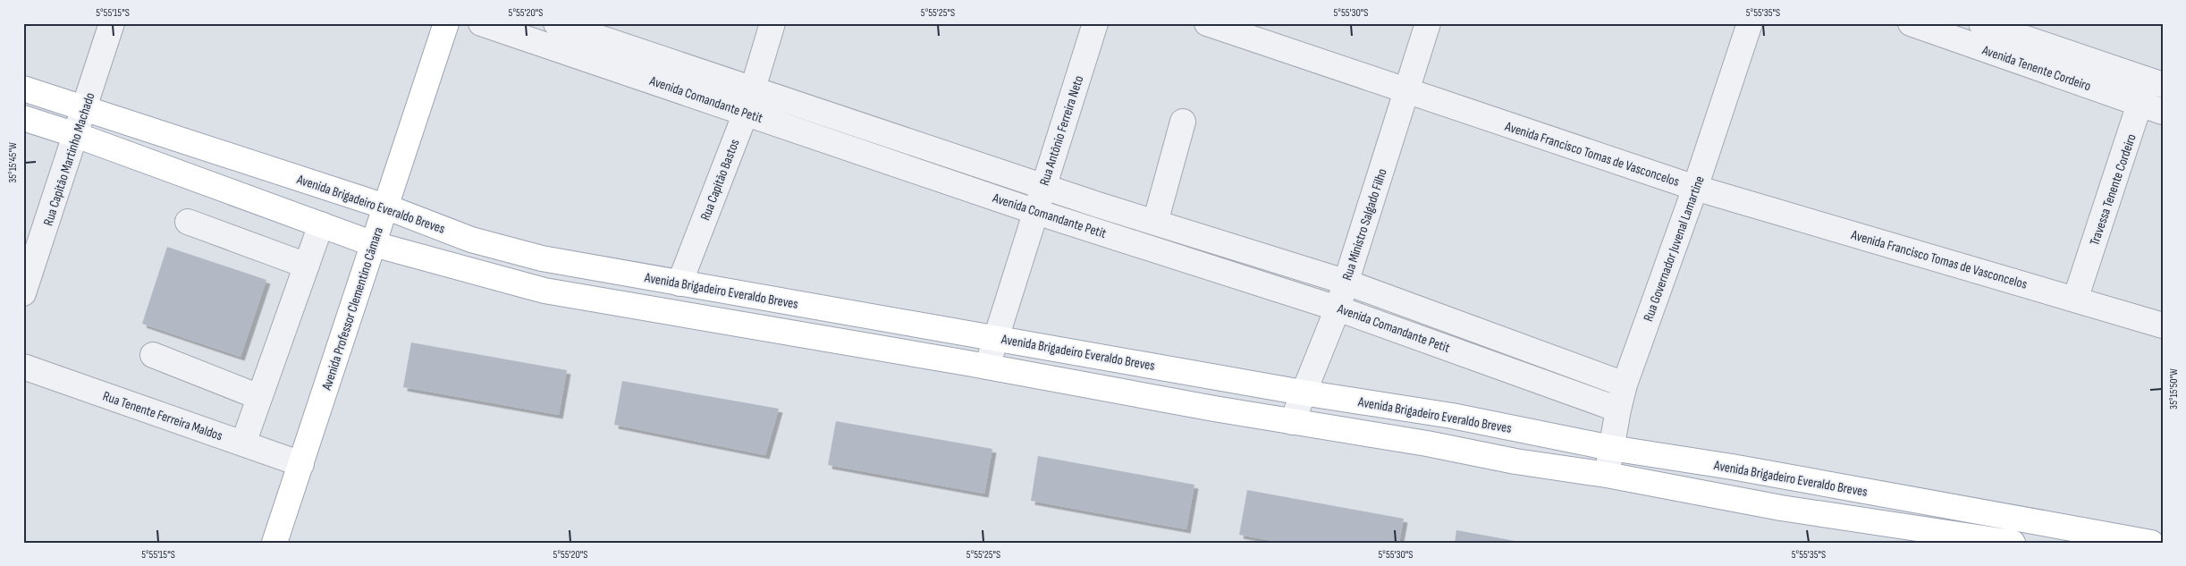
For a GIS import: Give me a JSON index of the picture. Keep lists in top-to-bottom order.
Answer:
{
  "streets": {
    "main road": ["Avenida Brigadeiro Everaldo Breves", "Avenida Professor Clementino Câmara"],
    "street": [
      "Avenida Tenente Cordeiro",
      "Avenida Comandante Petit",
      "Rua Antônio Ferreira Neto",
      "Avenida Francisco Tomas de Vasconcelos",
      "Rua Capitão Martinho Machado",
      "Rua Capitão Bastos",
      "Travessa Tenente Cordeiro",
      "Rua Ministro Salgado Filho",
      "Rua Governador Juvenal Lamartine",
      "Rua Tenente Ferreira Maldos"
    ]
  },
  "crossings": [
    ["Avenida Tenente Cordeiro", "Travessa Tenente Cordeiro"],
    ["Avenida Comandante Petit", "Rua Antônio Ferreira Neto"],
    ["Avenida Comandante Petit", "Rua Capitão Bastos"],
    ["Avenida Comandante Petit", "Rua Ministro Salgado Filho"],
    ["Avenida Comandante Petit", "Rua Governador Juvenal Lamartine"],
    ["Rua Antônio Ferreira Neto", "Avenida Brigadeiro Everaldo Breves"],
    ["Avenida Francisco Tomas de Vasconcelos", "Travessa Tenente Cordeiro"],
    ["Avenida Francisco Tomas de Vasconcelos", "Rua Ministro Salgado Filho"],
    ["Avenida Francisco Tomas de Vasconcelos", "Rua Governador Juvenal Lamartine"],
    ["Rua Capitão Martinho Machado", "Avenida Brigadeiro Everaldo Breves"],
    ["Rua Capitão Bastos", "Avenida Brigadeiro Everaldo Breves"],
    ["Avenida Brigadeiro Everaldo Breves", "Rua Ministro Salgado Filho"],
    ["Avenida Brigadeiro Everaldo Breves", "Rua Governador Juvenal Lamartine"],
    ["Avenida Brigadeiro Everaldo Breves", "Avenida Professor Clementino Câmara"],
    ["Avenida Professor Clementino Câmara", "Rua Tenente Ferreira Maldos"]
  ],
  "coordinates": [
    "5°55'15\"S",
    "5°55'20\"S",
    "5°55'25\"S",
    "5°55'30\"S",
    "5°55'35\"S",
    "35°15'45\"W",
    "35°15'50\"W"
  ]
}
